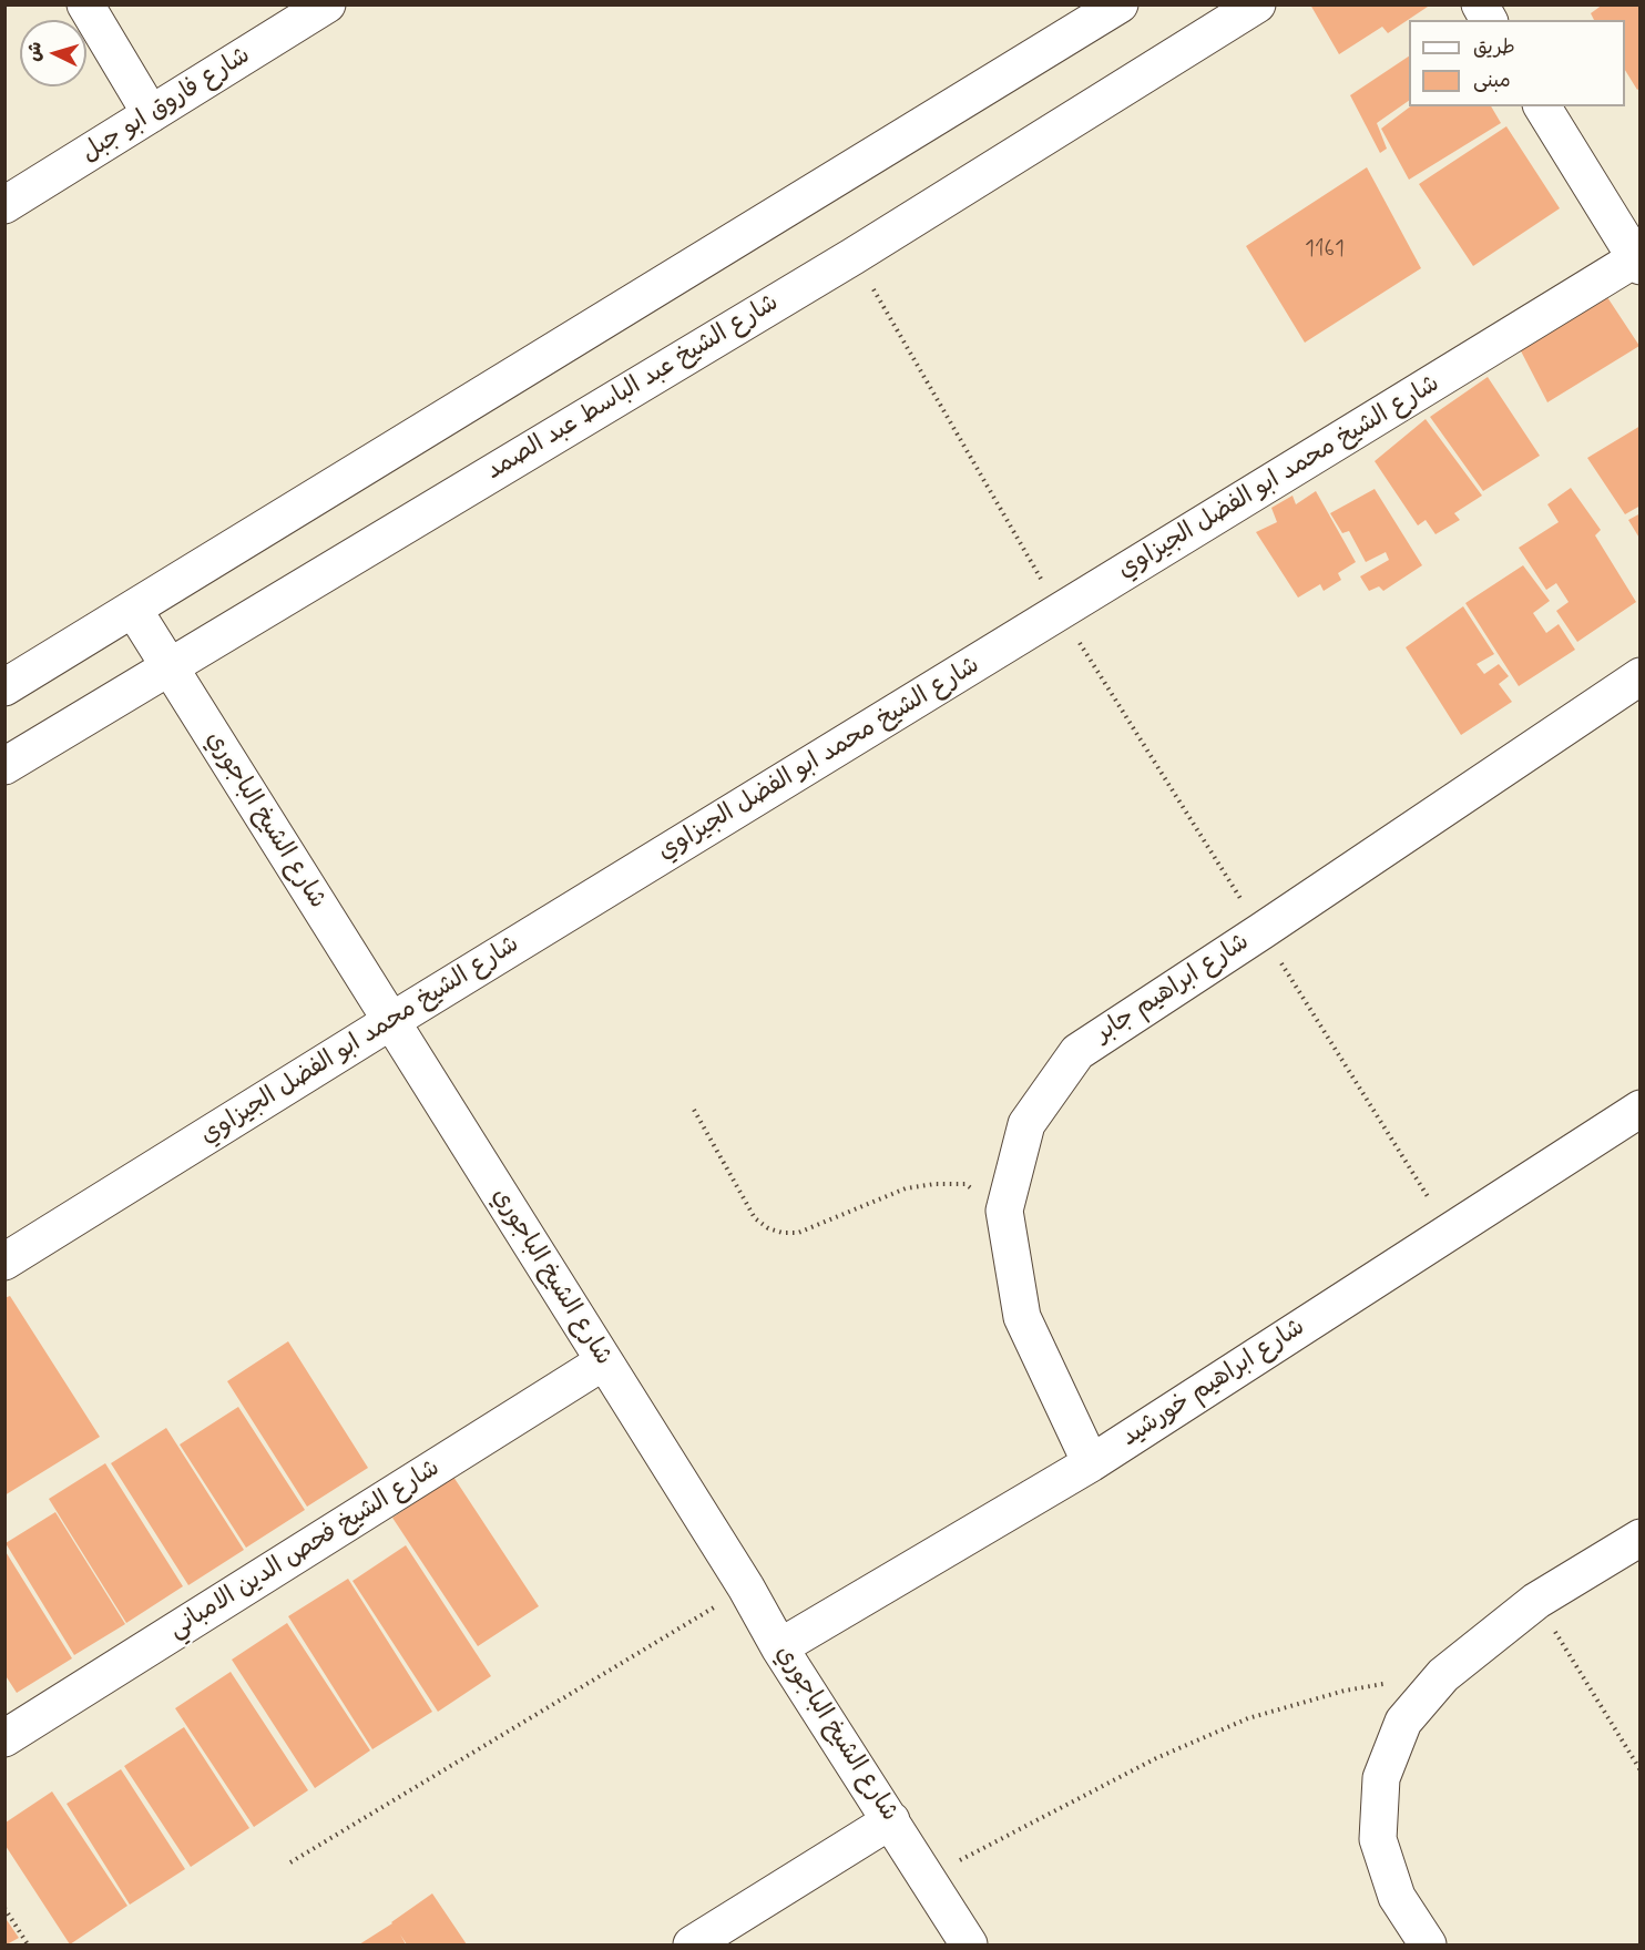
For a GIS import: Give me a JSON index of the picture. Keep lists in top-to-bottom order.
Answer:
{
  "streets": {
    "street": [
      "شارع فاروق ابو جبل",
      "شارع الشيخ عبد الباسط عبد الصمد",
      "شارع الشيخ محمد ابو الفضل الجيزاوي",
      "شارع الشيخ الباجوري",
      "شارع ابراهيم جابر",
      "شارع ابراهيم خورشيد",
      "شارع الشيخ فحص الدين الامباني"
    ]
  },
  "crossings": [
    ["شارع الشيخ عبد الباسط عبد الصمد", "شارع الشيخ الباجوري"],
    ["شارع الشيخ محمد ابو الفضل الجيزاوي", "شارع الشيخ الباجوري"],
    ["شارع الشيخ الباجوري", "شارع ابراهيم خورشيد"],
    ["شارع الشيخ الباجوري", "شارع الشيخ فحص الدين الامباني"],
    ["شارع ابراهيم جابر", "شارع ابراهيم خورشيد"]
  ],
  "house_numbers": ["1161"],
  "legend": ["طريق", "مبنى"],
  "north": "left"
}
